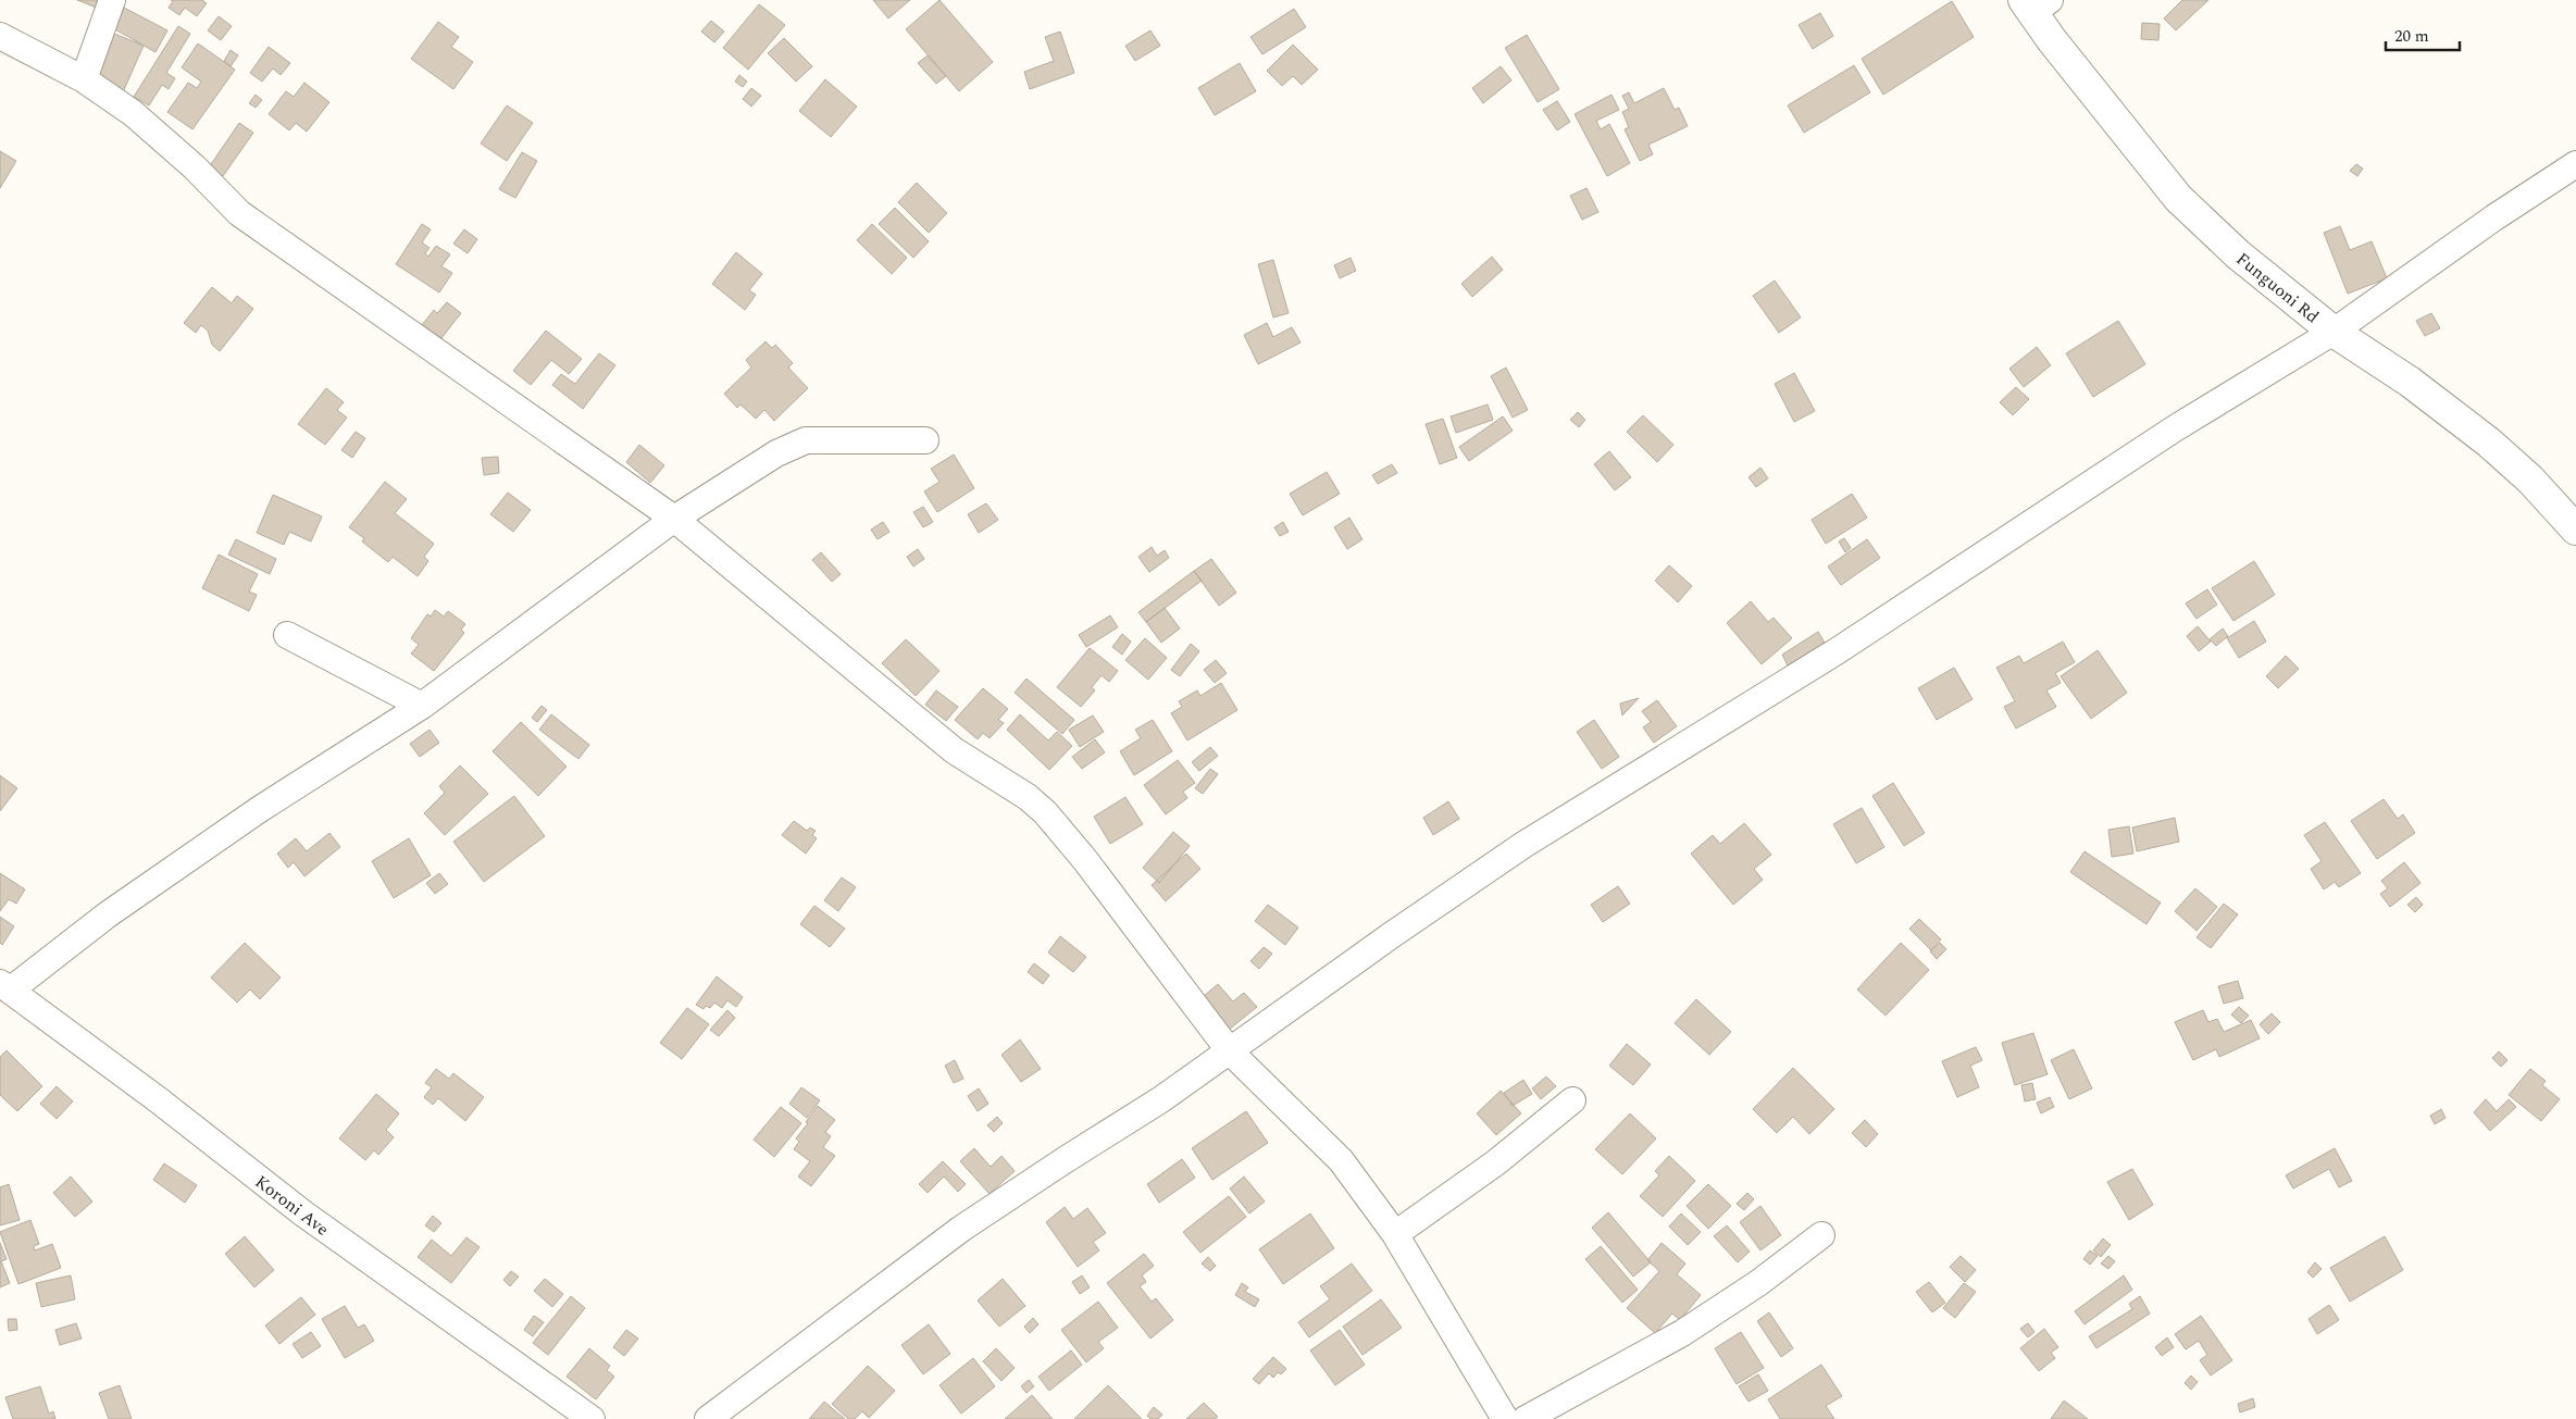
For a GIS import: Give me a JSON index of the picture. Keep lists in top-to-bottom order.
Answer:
{
  "streets": {
    "street": ["Funguoni Rd", "Koroni Ave"]
  },
  "scale_bar": "20 m"
}
